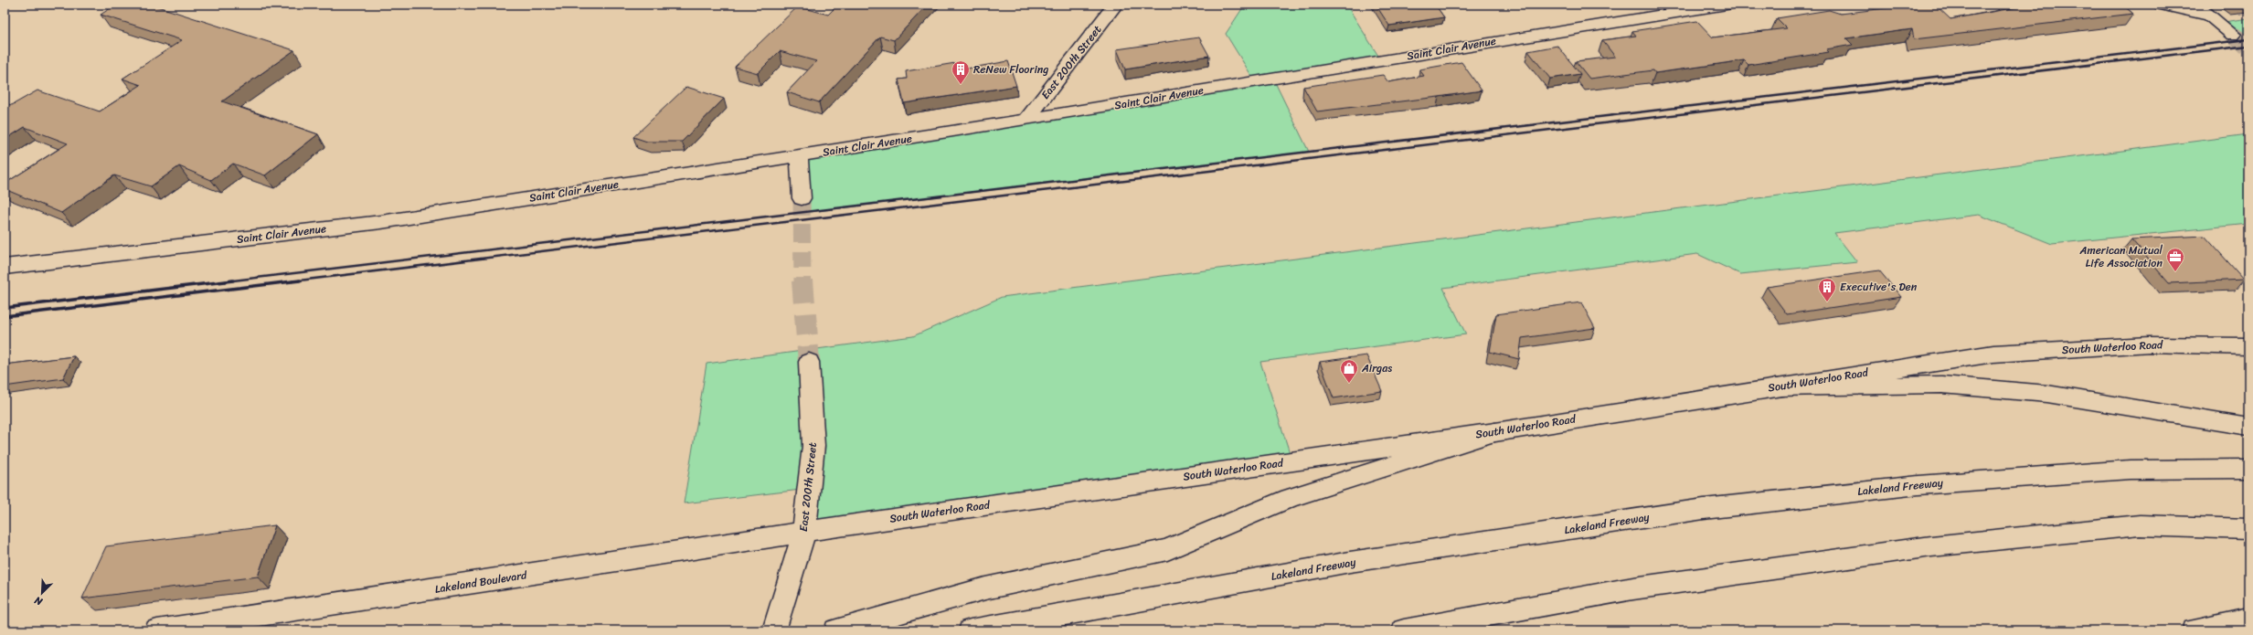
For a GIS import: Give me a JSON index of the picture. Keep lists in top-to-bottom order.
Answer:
{
  "streets": {
    "main road": [
      "Saint Clair Avenue",
      "East 200th Street",
      "South Waterloo Road",
      "Lakeland Freeway",
      "Lakeland Boulevard"
    ]
  },
  "crossings": [
    ["Saint Clair Avenue", "East 200th Street"],
    ["East 200th Street", "South Waterloo Road"],
    ["East 200th Street", "Lakeland Boulevard"],
    ["South Waterloo Road", "Lakeland Boulevard"]
  ],
  "places": {
    "building": ["ReNew Flooring", "Executive's Den"],
    "office": ["American Mutual Life Association"],
    "shop": ["Airgas"]
  },
  "north": "bottom left"
}
